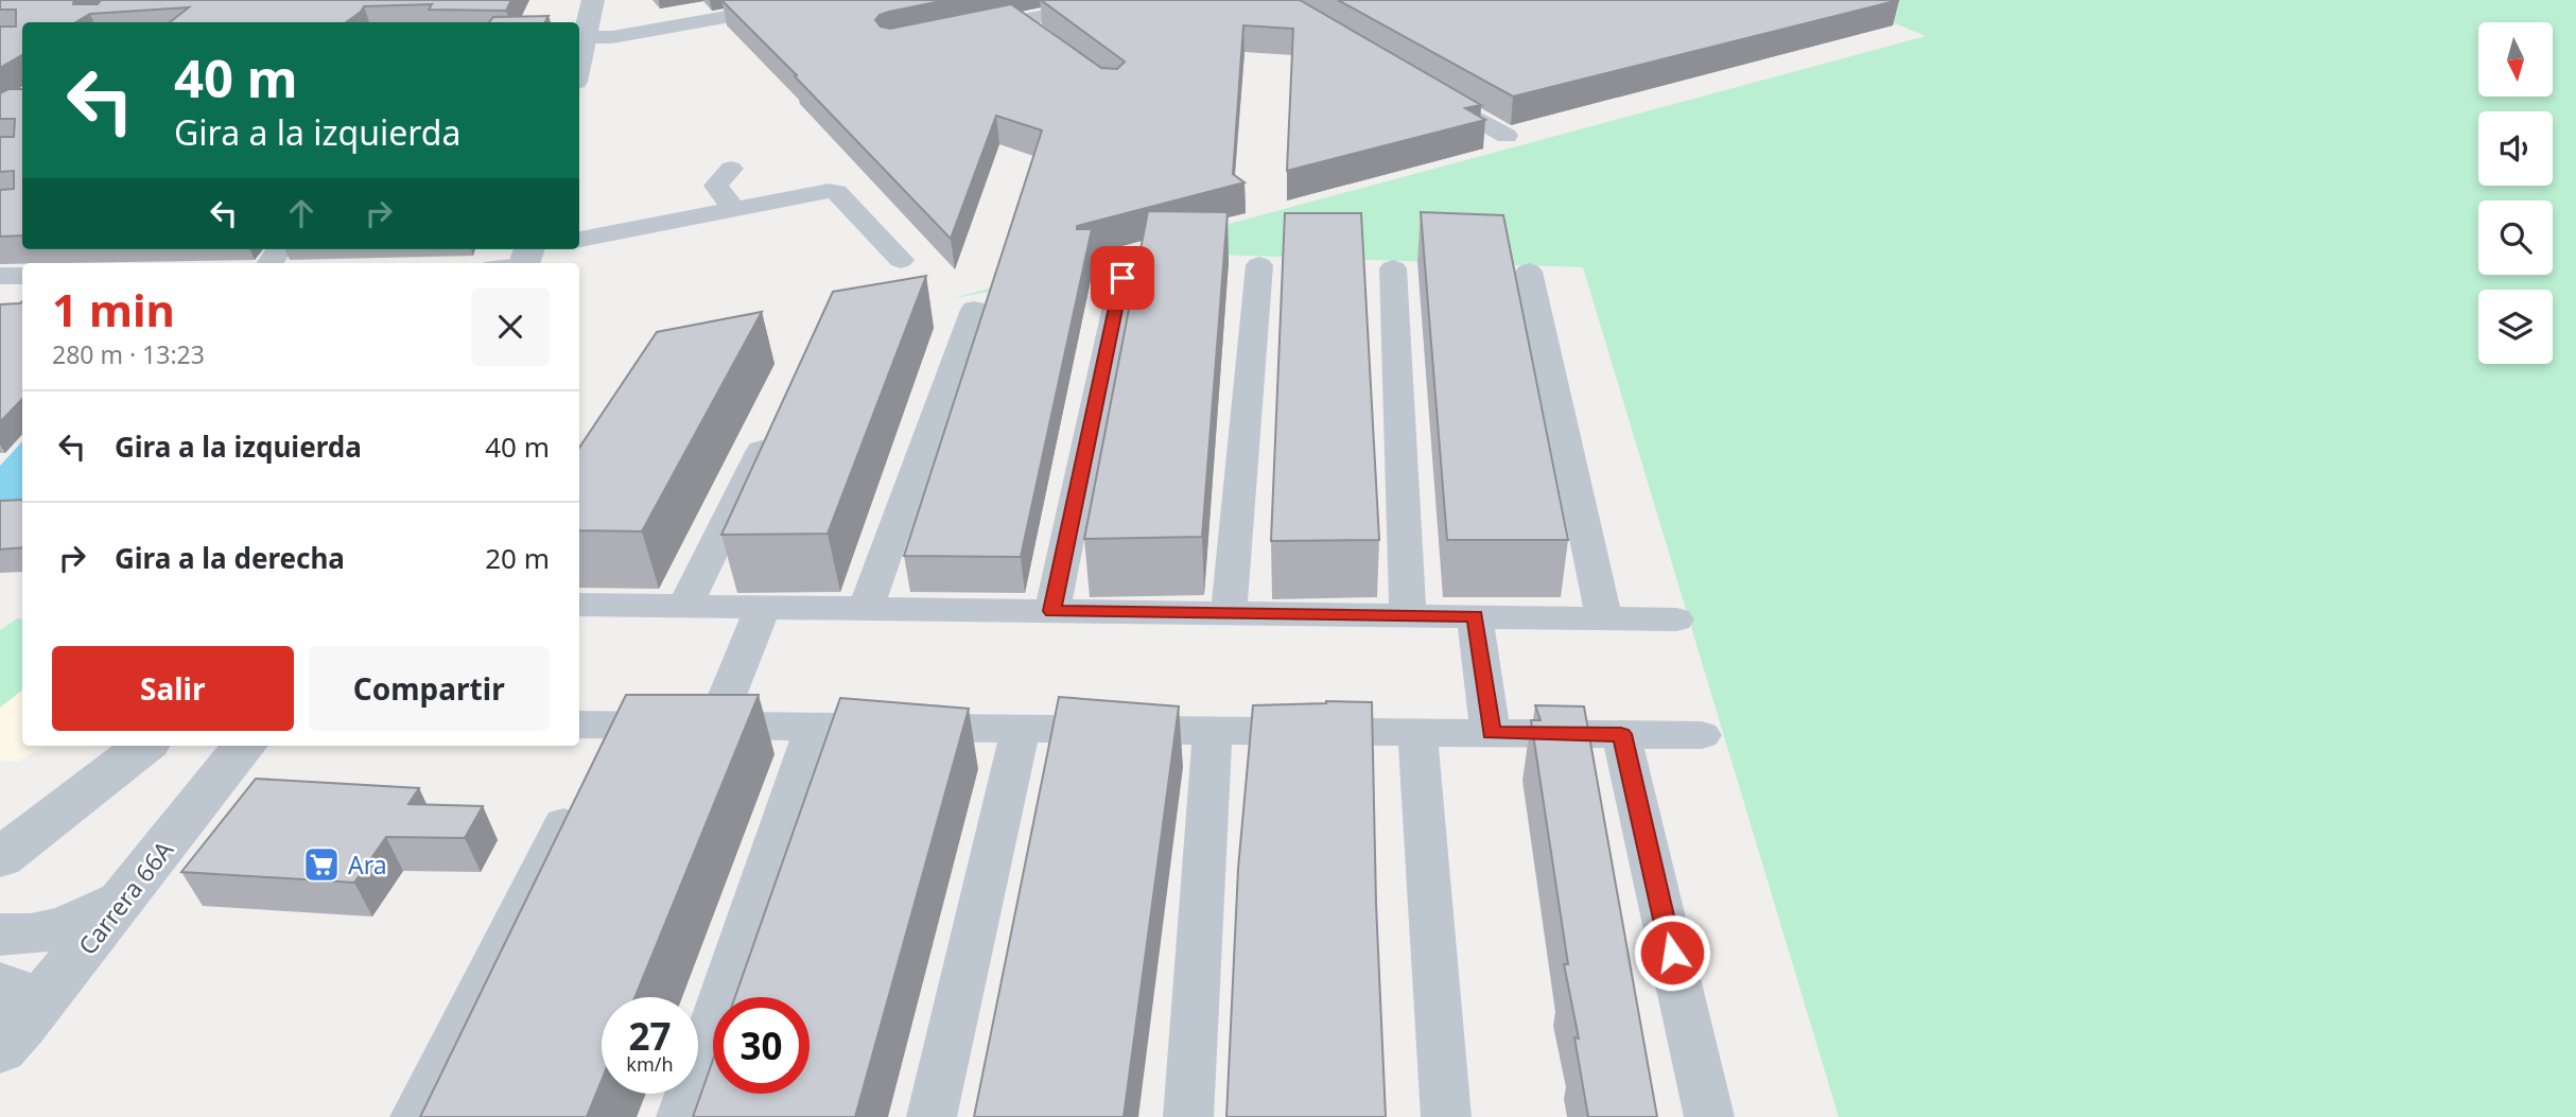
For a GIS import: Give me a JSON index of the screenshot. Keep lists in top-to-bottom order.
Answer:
{
  "streets": {
    "street": ["Carrera 66A"]
  },
  "places": {
    "supermarket": ["Ara"]
  },
  "north": "bottom",
  "page": {
    "turn": ["40 m", "Gira a la izquierda"],
    "heading": ["1 min", "280 m · 13:23"],
    "list": [
      {
        "name": "Gira a la izquierda",
        "value": "40 m"
      },
      {
        "name": "Gira a la derecha",
        "value": "20 m"
      }
    ],
    "buttons": ["Salir", "Compartir"],
    "speed": "27 km/h",
    "limit": "30"
  }
}
